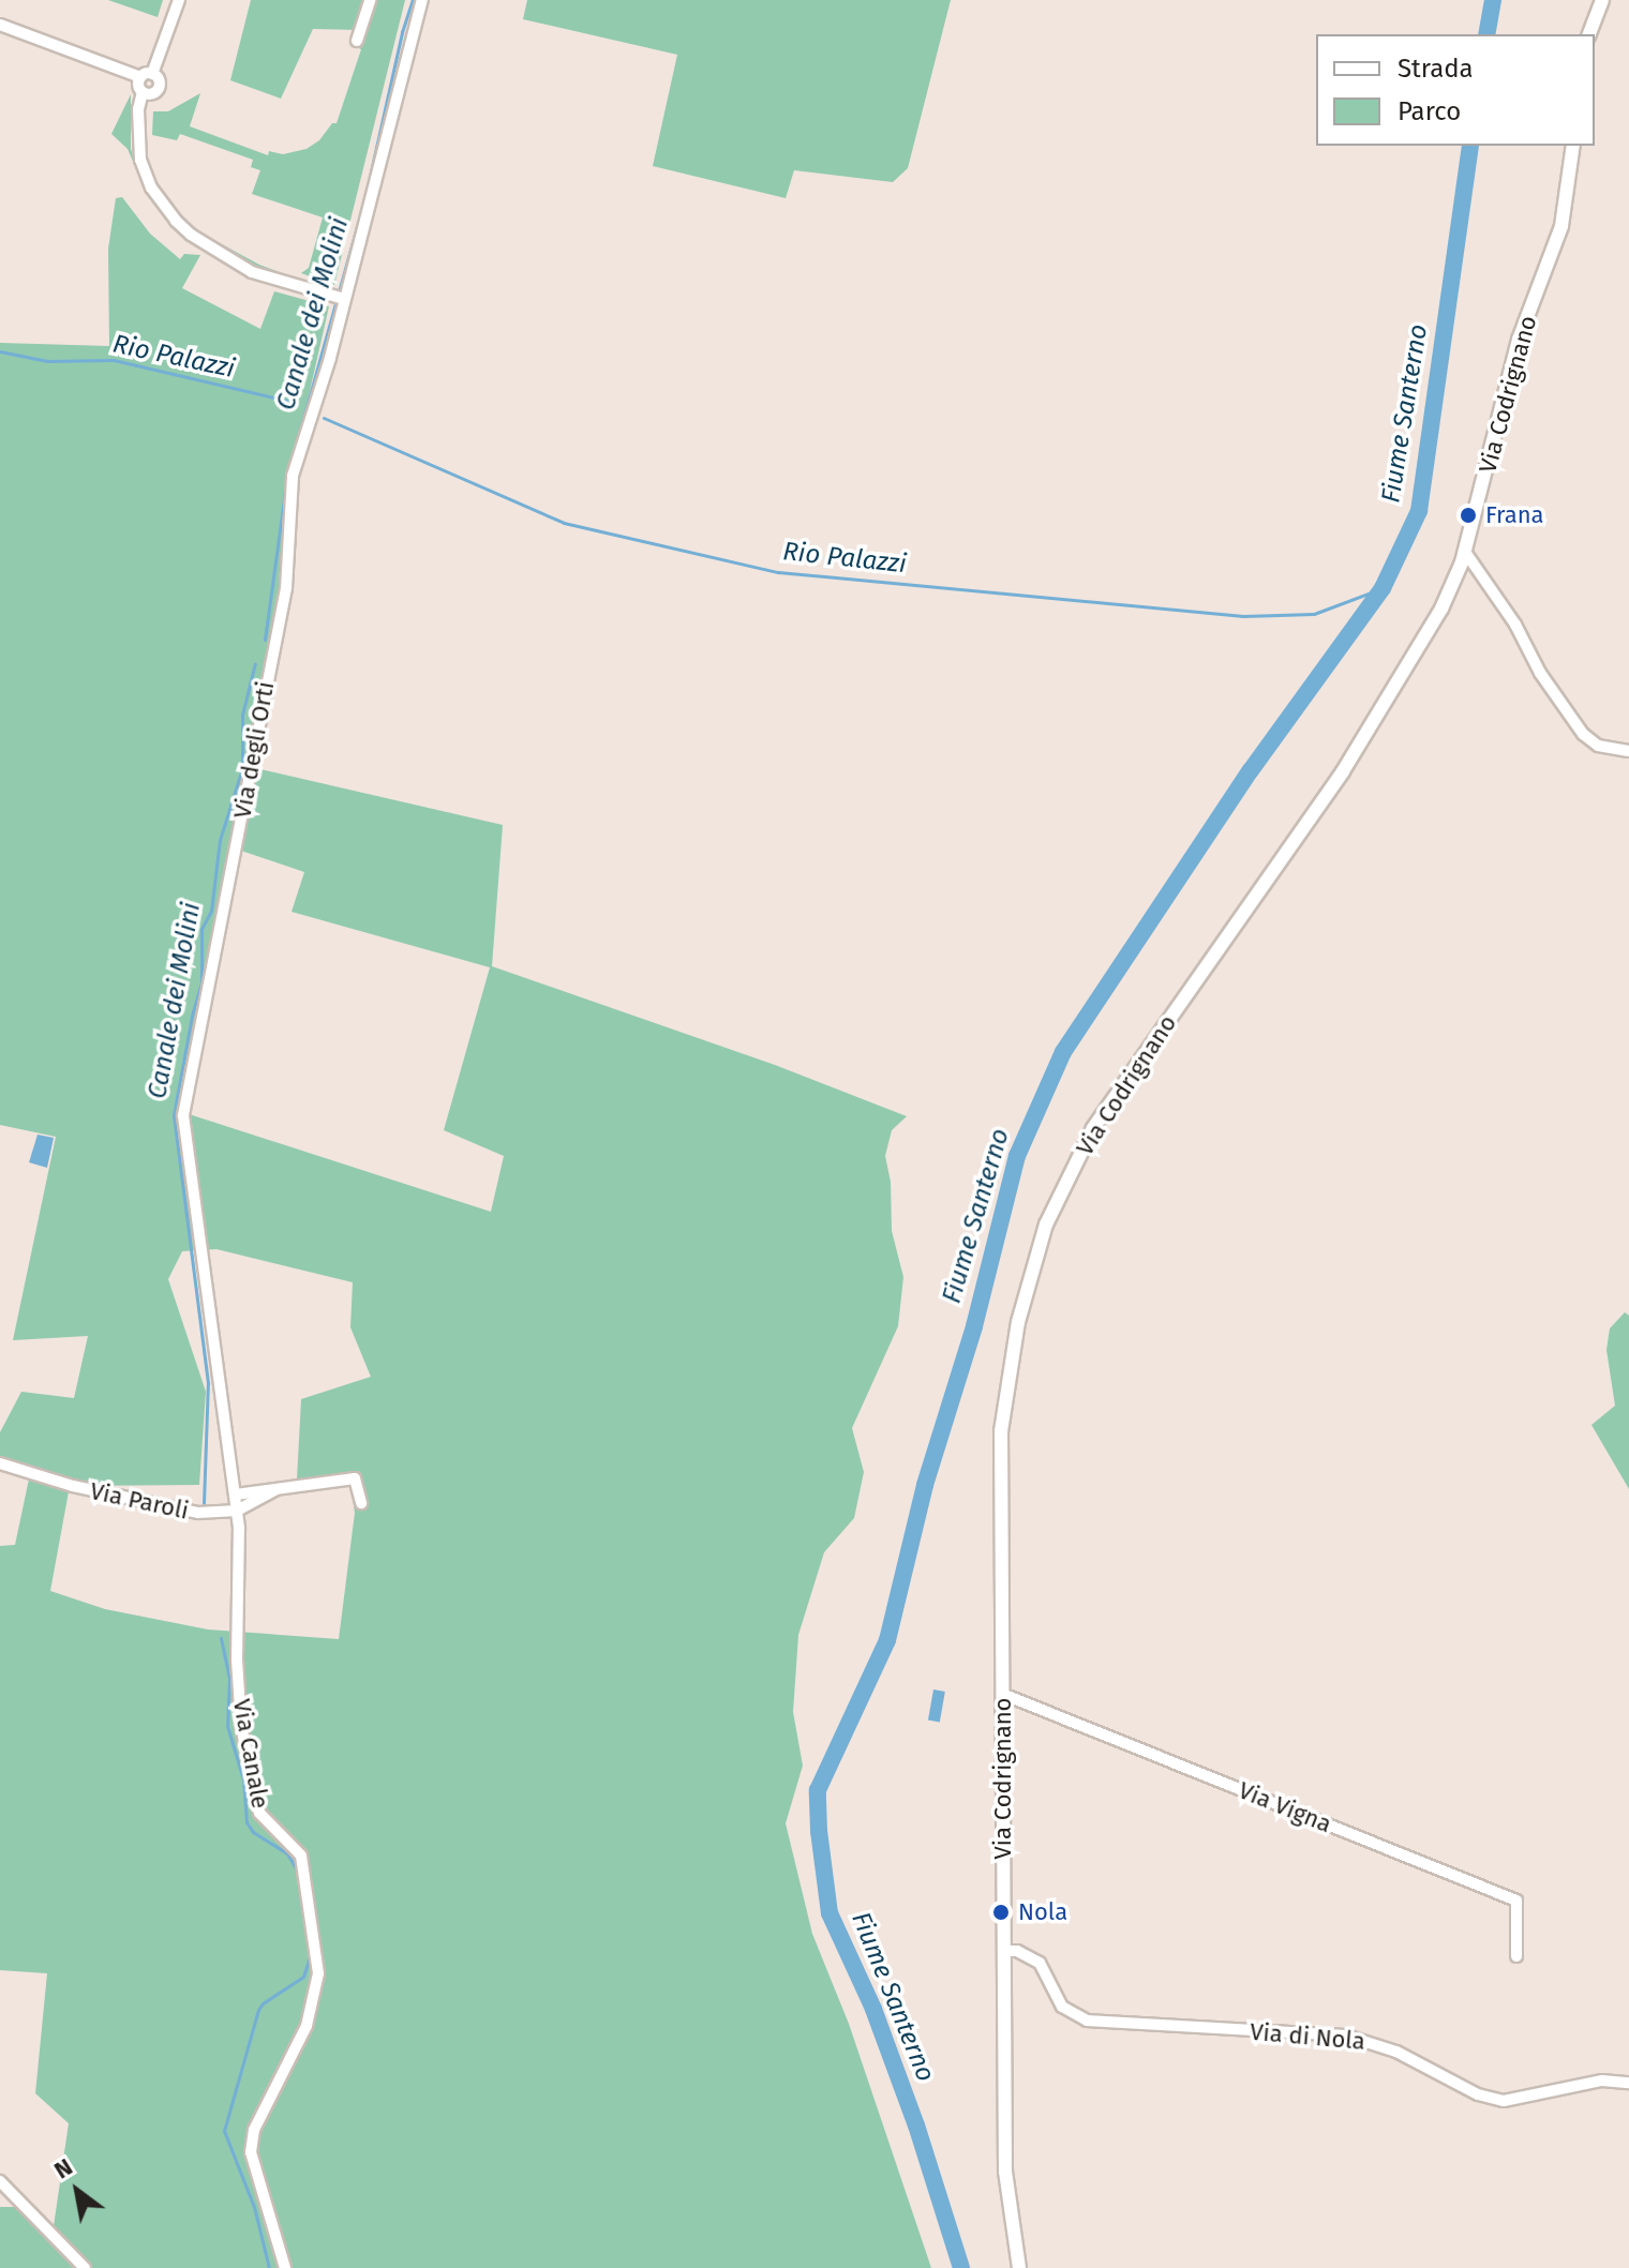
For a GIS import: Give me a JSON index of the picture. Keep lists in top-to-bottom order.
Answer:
{
  "streets": {
    "street": [
      "Via Codrignano",
      "Via degli Orti",
      "Via Paroli",
      "Via Canale",
      "Via Vigna",
      "Via di Nola"
    ]
  },
  "crossings": [
    ["Via Codrignano", "Via Vigna"],
    ["Via Codrignano", "Via di Nola"],
    ["Via degli Orti", "Via Paroli"],
    ["Via degli Orti", "Via Canale"],
    ["Via Paroli", "Via Canale"]
  ],
  "water": ["Canale dei Molini", "Rio Palazzi", "Fiume Santerno"],
  "places": ["Frana", "Nola"],
  "legend": ["Strada", "Parco"],
  "north": "top left"
}
